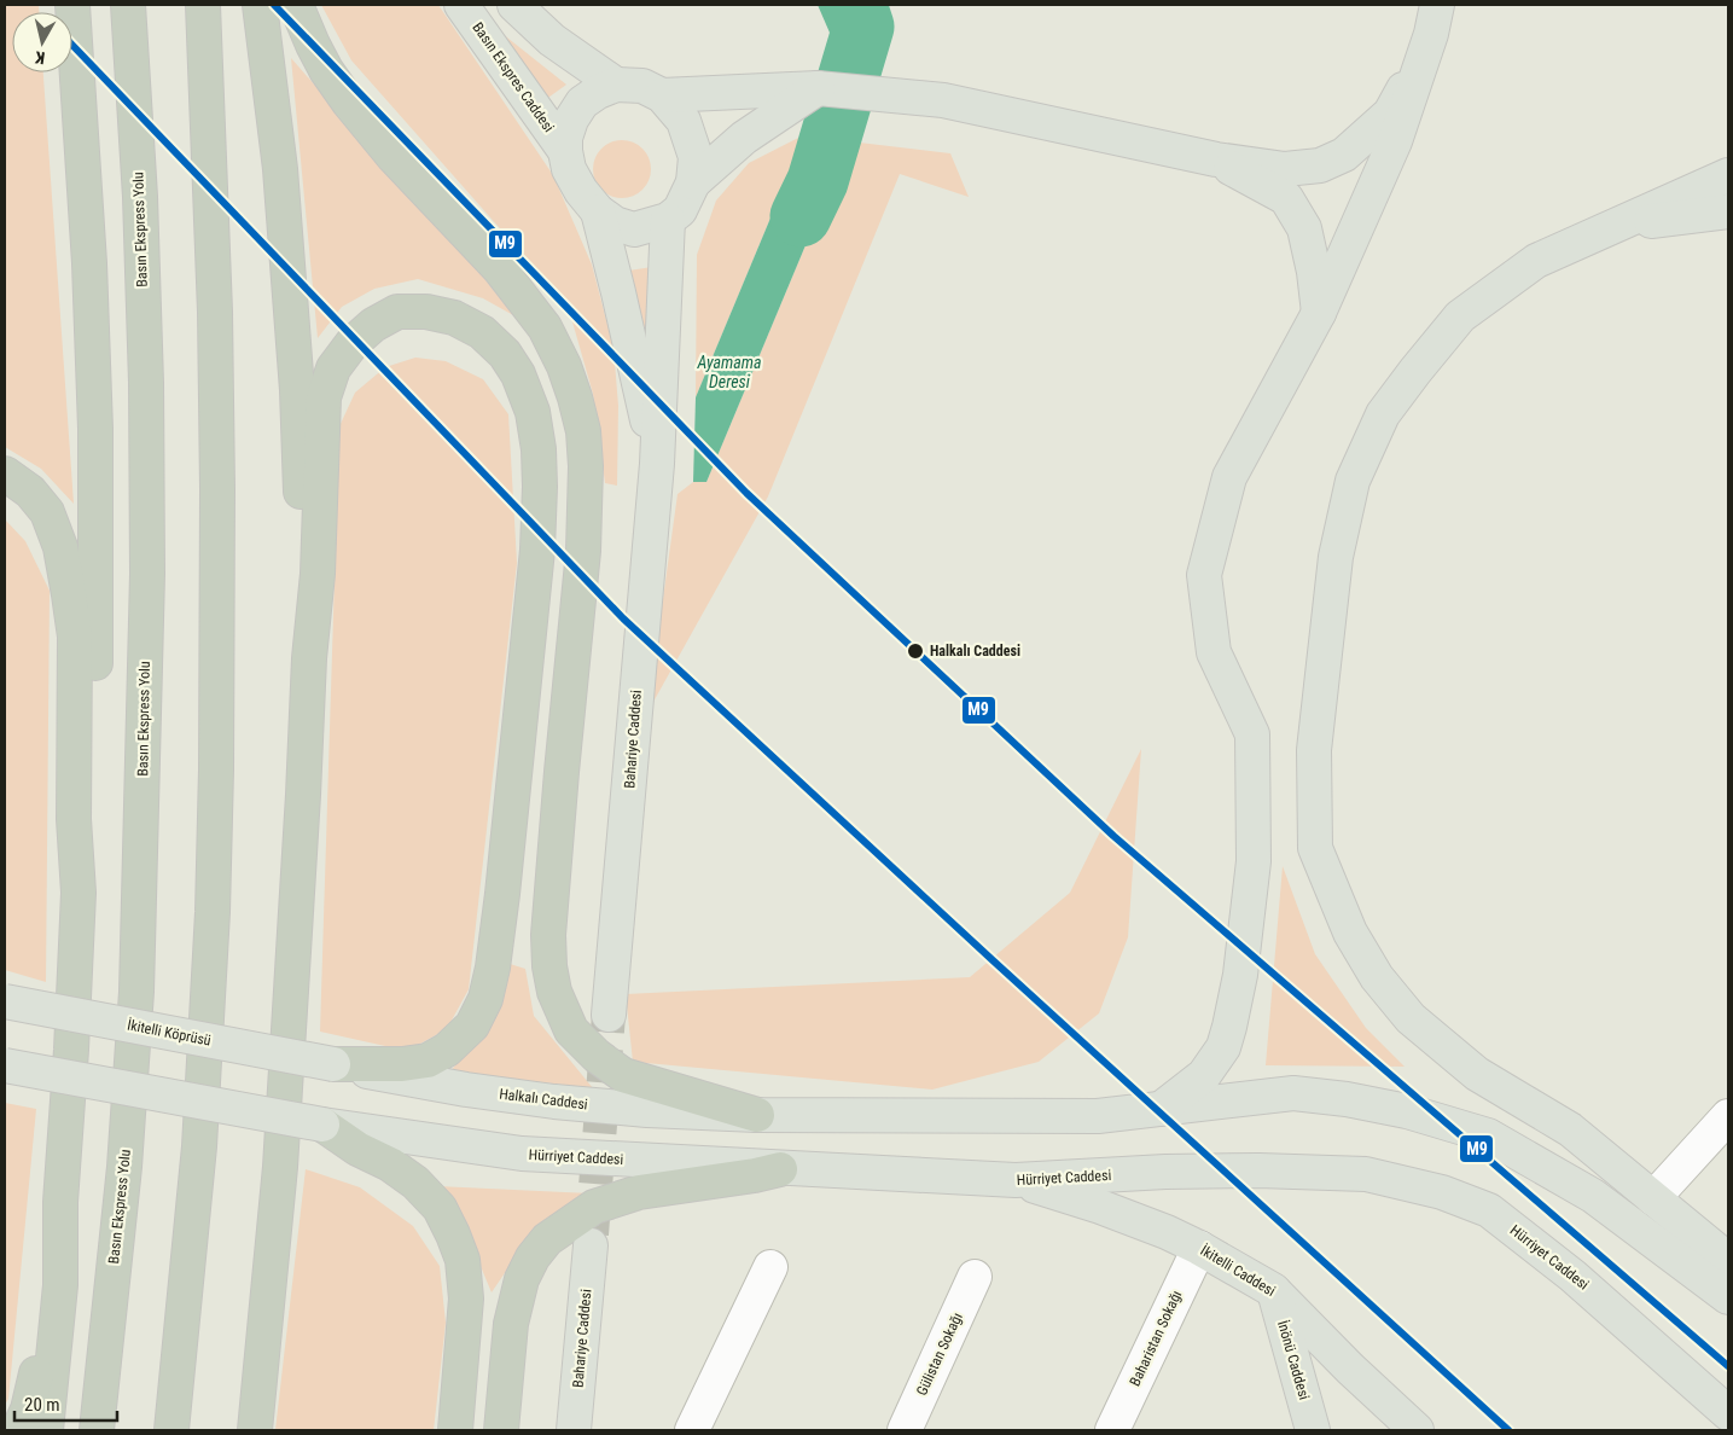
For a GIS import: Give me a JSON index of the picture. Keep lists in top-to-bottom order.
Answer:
{
  "streets": {
    "highway": ["Basın Ekspress Yolu"],
    "main road": [
      "Basın Ekspres Caddesi",
      "Bahariye Caddesi",
      "İkitelli Köprüsü",
      "Halkalı Caddesi",
      "Hürriyet Caddesi",
      "İkitelli Caddesi",
      "İnönü Caddesi"
    ],
    "street": ["Baharistan Sokağı", "Gülistan Sokağı"]
  },
  "crossings": [
    ["Basın Ekspres Caddesi", "Bahariye Caddesi"],
    ["İkitelli Köprüsü", "Halkalı Caddesi"],
    ["Hürriyet Caddesi", "İkitelli Caddesi"],
    ["İkitelli Caddesi", "Baharistan Sokağı"],
    ["İkitelli Caddesi", "İnönü Caddesi"]
  ],
  "water": ["Ayamama Deresi"],
  "places": ["Halkalı Caddesi"],
  "lines": ["transit line M9"],
  "scale_bar": "20 m",
  "north": "bottom"
}
